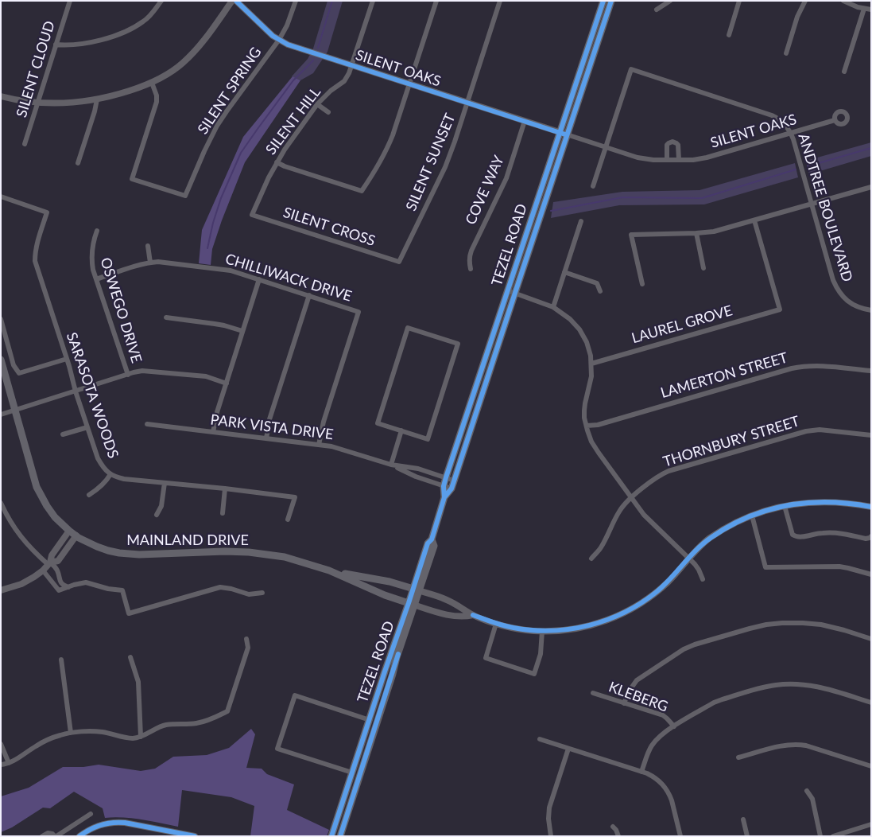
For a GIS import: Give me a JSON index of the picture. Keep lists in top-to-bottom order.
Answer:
{
  "streets": {
    "main road": ["TEZEL ROAD", "MAINLAND DRIVE"],
    "street": [
      "SILENT OAKS",
      "SILENT CLOUD",
      "SILENT SPRING",
      "SILENT HILL",
      "SILENT SUNSET",
      "COVE WAY",
      "ANDTREE BOULEVARD",
      "SILENT CROSS",
      "CHILLIWACK DRIVE",
      "OSWEGO DRIVE",
      "LAUREL GROVE",
      "LAMERTON STREET",
      "SARASOTA WOODS",
      "PARK VISTA DRIVE",
      "THORNBURY STREET",
      "KLEBERG"
    ]
  },
  "crossings": [
    ["SILENT OAKS", "SILENT SPRING"],
    ["SILENT OAKS", "SILENT HILL"],
    ["SILENT OAKS", "SILENT SUNSET"],
    ["SILENT OAKS", "COVE WAY"],
    ["SILENT OAKS", "ANDTREE BOULEVARD"],
    ["SILENT OAKS", "TEZEL ROAD"],
    ["SILENT HILL", "SILENT CROSS"],
    ["SILENT SUNSET", "SILENT CROSS"],
    ["TEZEL ROAD", "PARK VISTA DRIVE"],
    ["TEZEL ROAD", "MAINLAND DRIVE"],
    ["CHILLIWACK DRIVE", "OSWEGO DRIVE"],
    ["CHILLIWACK DRIVE", "PARK VISTA DRIVE"]
  ]
}
